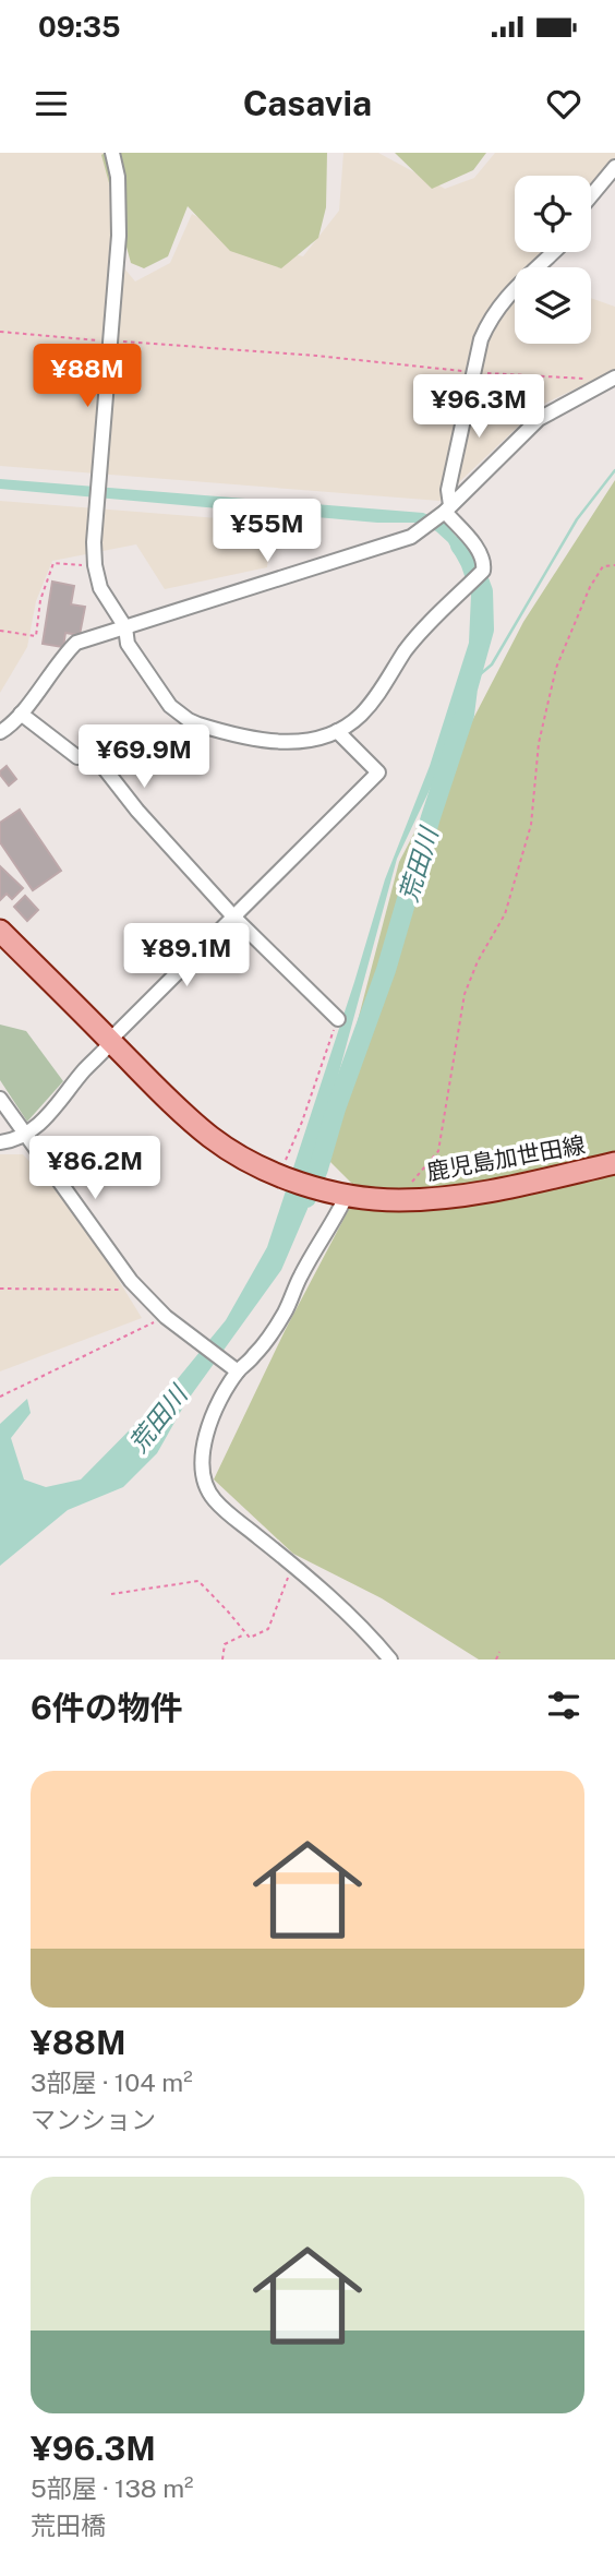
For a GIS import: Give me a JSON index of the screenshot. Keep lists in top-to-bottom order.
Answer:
{
  "streets": {
    "main road": ["鹿児島加世田線"]
  },
  "water": ["荒田川"],
  "page": {
    "status": "09:35",
    "header": "Casavia",
    "price": [
      "¥88M",
      "¥96.3M",
      "¥55M",
      "¥69.9M",
      "¥89.1M",
      "¥86.2M"
    ],
    "heading": "6件の物件",
    "list": [
      {
        "name": "¥88M",
        "note": "3部屋 · 104 m² · マンション"
      },
      {
        "name": "¥96.3M",
        "note": "5部屋 · 138 m² · 荒田橋"
      }
    ]
  }
}
